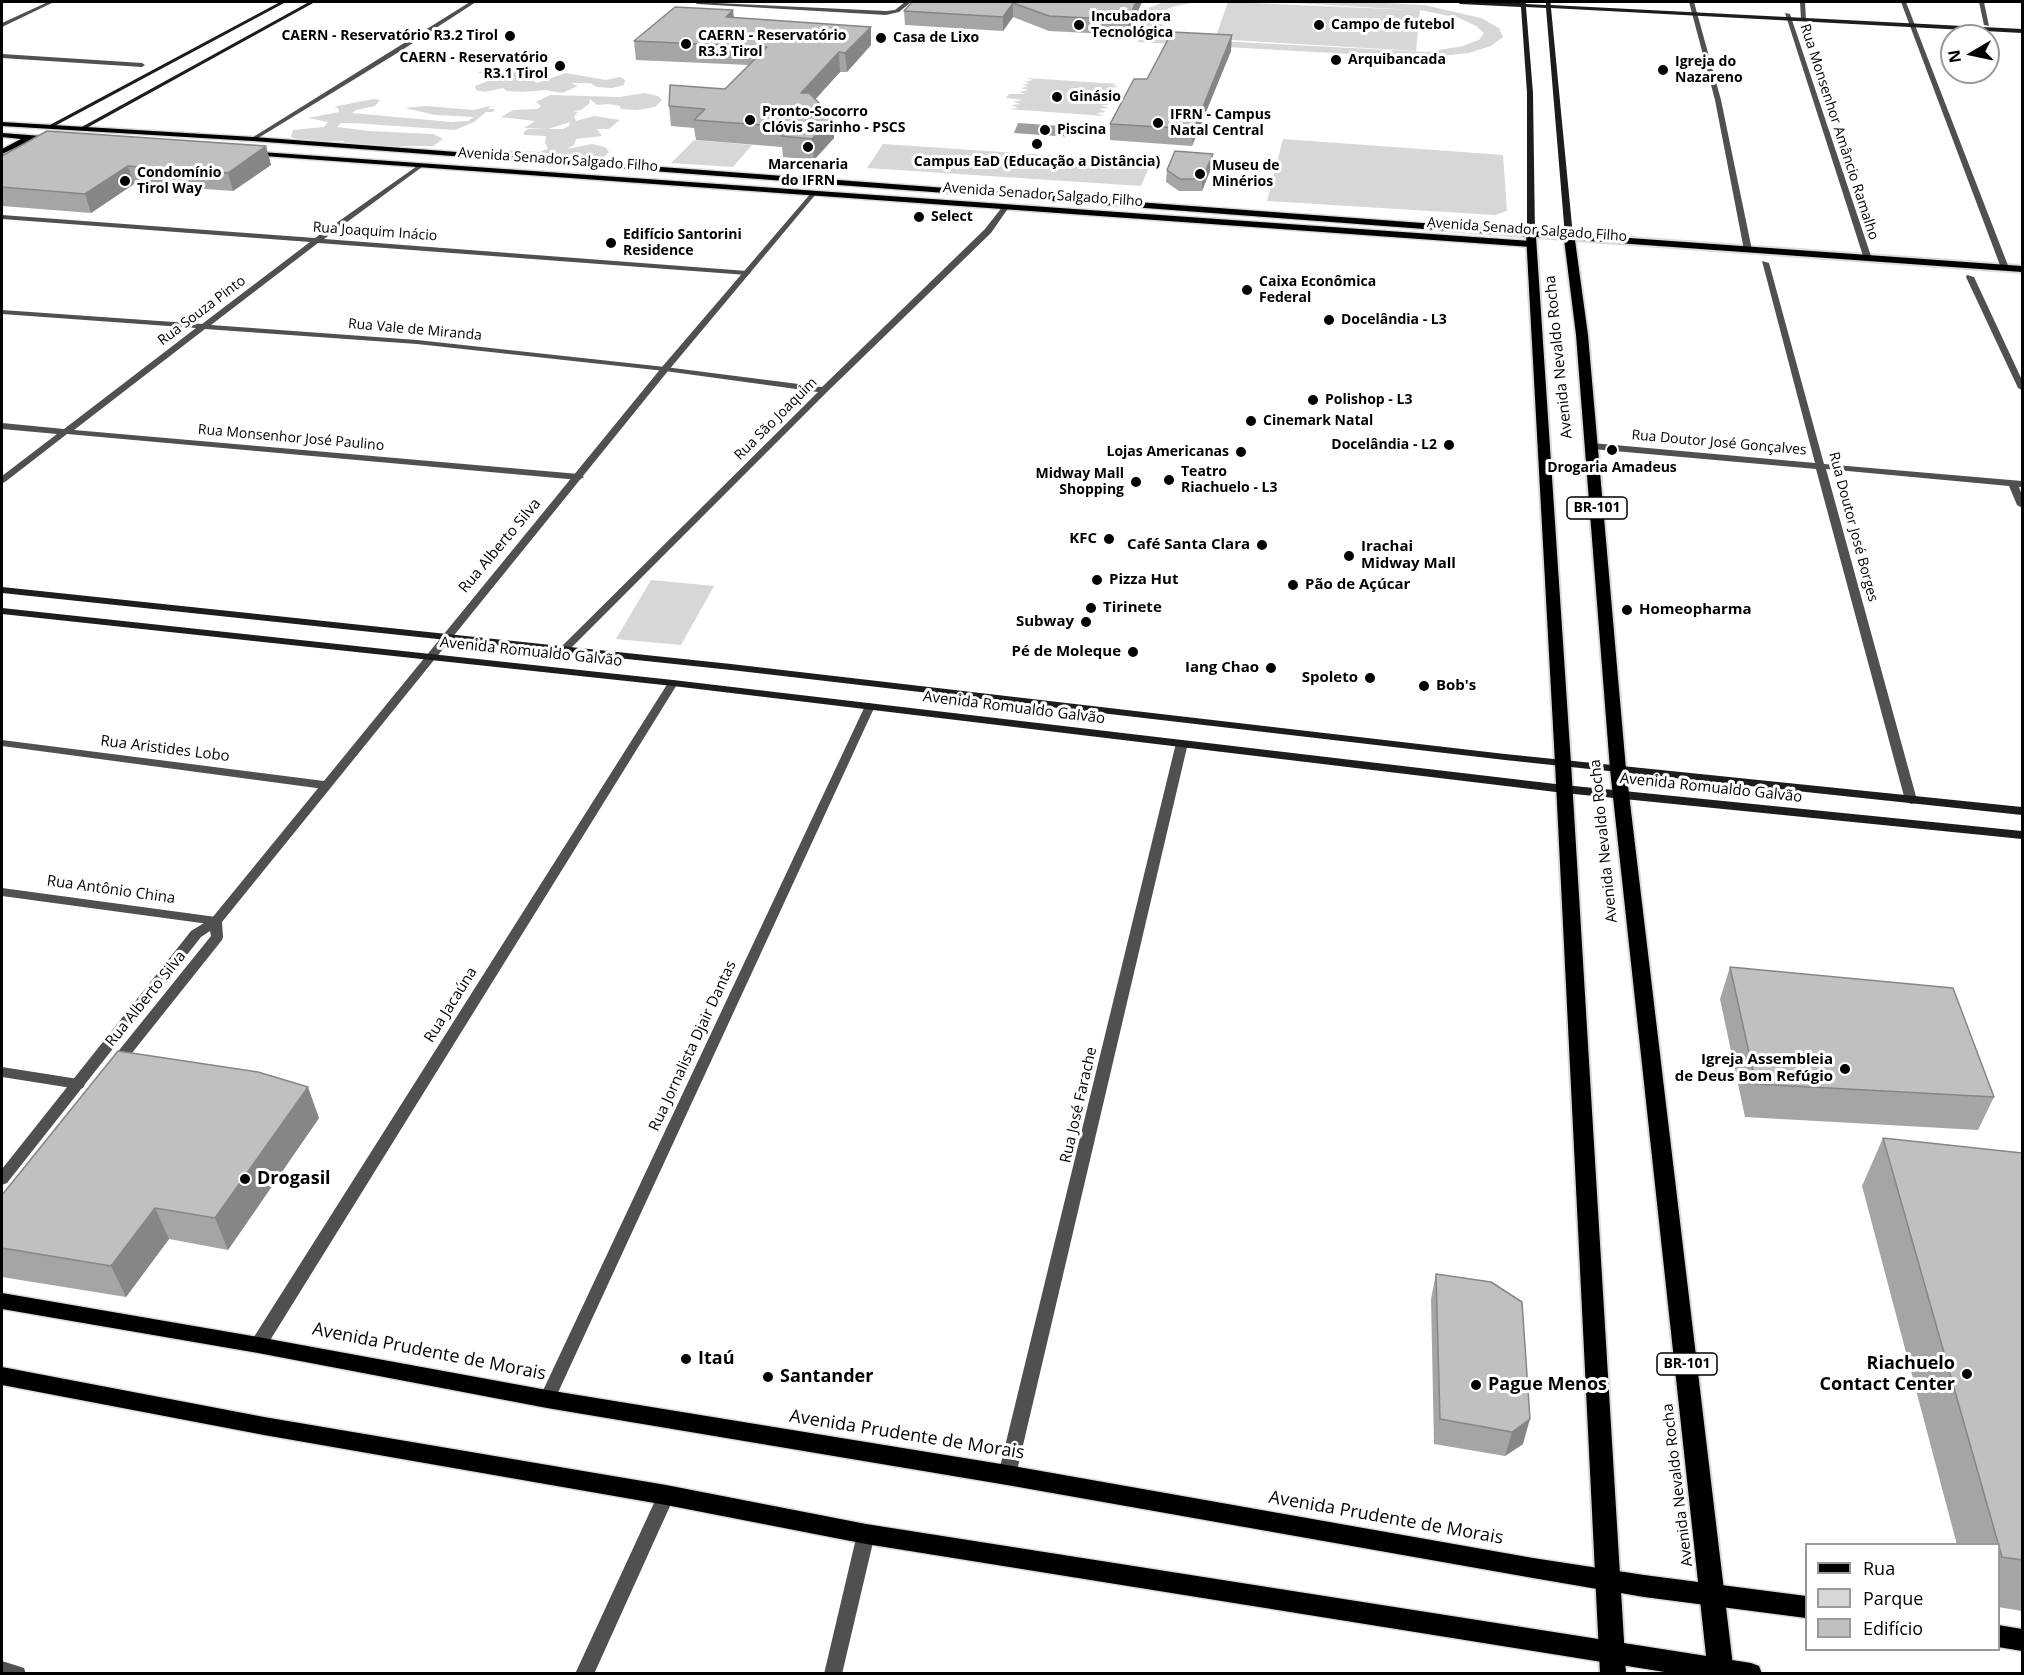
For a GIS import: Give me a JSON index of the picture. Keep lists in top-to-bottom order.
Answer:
{
  "streets": {
    "highway": ["Avenida Senador Salgado Filho", "Avenida Nevaldo Rocha", "BR-101"],
    "main road": ["Avenida Romualdo Galvão", "Avenida Prudente de Morais"],
    "street": [
      "Rua Monsenhor Amâncio Ramalho",
      "Rua Joaquim Inácio",
      "Rua Souza Pinto",
      "Rua Vale de Miranda",
      "Rua São Joaquim",
      "Rua Monsenhor José Paulino",
      "Rua Doutor José Gonçalves",
      "Rua Doutor José Borges",
      "Rua Alberto Silva",
      "Rua Aristides Lobo",
      "Rua Antônio China",
      "Rua Jacaúna",
      "Rua Jornalista Djair Dantas",
      "Rua José Farache"
    ]
  },
  "crossings": [
    ["Rua Monsenhor Amâncio Ramalho", "Avenida Senador Salgado Filho"],
    ["Avenida Senador Salgado Filho", "Rua Souza Pinto"],
    ["Avenida Senador Salgado Filho", "Avenida Nevaldo Rocha"],
    ["Avenida Senador Salgado Filho", "Rua São Joaquim"],
    ["Avenida Senador Salgado Filho", "Rua Alberto Silva"],
    ["Rua Joaquim Inácio", "Rua Souza Pinto"],
    ["Rua Joaquim Inácio", "Rua Alberto Silva"],
    ["Rua Souza Pinto", "Rua Vale de Miranda"],
    ["Rua Souza Pinto", "Rua Monsenhor José Paulino"],
    ["Rua Vale de Miranda", "Rua São Joaquim"],
    ["Rua Vale de Miranda", "Rua Alberto Silva"],
    ["Avenida Nevaldo Rocha", "Rua Doutor José Gonçalves"],
    ["Avenida Nevaldo Rocha", "Avenida Romualdo Galvão"],
    ["Avenida Nevaldo Rocha", "Avenida Prudente de Morais"],
    ["Rua São Joaquim", "Avenida Romualdo Galvão"],
    ["Rua Monsenhor José Paulino", "Rua Alberto Silva"],
    ["Rua Doutor José Gonçalves", "Rua Doutor José Borges"],
    ["Rua Doutor José Borges", "Avenida Romualdo Galvão"],
    ["Rua Alberto Silva", "Avenida Romualdo Galvão"],
    ["Rua Alberto Silva", "Rua Aristides Lobo"],
    ["Rua Alberto Silva", "Rua Antônio China"],
    ["Avenida Romualdo Galvão", "Rua Jacaúna"],
    ["Avenida Romualdo Galvão", "Rua Jornalista Djair Dantas"],
    ["Avenida Romualdo Galvão", "Rua José Farache"],
    ["Rua Jacaúna", "Avenida Prudente de Morais"],
    ["Rua Jornalista Djair Dantas", "Avenida Prudente de Morais"],
    ["Rua José Farache", "Avenida Prudente de Morais"]
  ],
  "places": [
    "Incubadora Tecnológica",
    "Campo de futebol",
    "CAERN - Reservatório R3.2 Tirol",
    "Casa de Lixo",
    "CAERN - Reservatório R3.3 Tirol",
    "Arquibancada",
    "CAERN - Reservatório R3.1 Tirol",
    "Igreja do Nazareno",
    "Ginásio",
    "Pronto-Socorro Clóvis Sarinho - PSCS",
    "IFRN - Campus Natal Central",
    "Piscina",
    "Campus EaD (Educação a Distância)",
    "Marcenaria do IFRN",
    "Museu de Minérios",
    "Condomínio Tirol Way",
    "Select",
    "Edifício Santorini Residence",
    "Caixa Econômica Federal",
    "Docelândia - L3",
    "Polishop - L3",
    "Cinemark Natal",
    "Docelândia - L2",
    "Drogaria Amadeus",
    "Lojas Americanas",
    "Teatro Riachuelo - L3",
    "Midway Mall Shopping",
    "KFC",
    "Café Santa Clara",
    "Irachai Midway Mall",
    "Pizza Hut",
    "Pão de Açúcar",
    "Tirinete",
    "Homeopharma",
    "Subway",
    "Pé de Moleque",
    "Iang Chao",
    "Spoleto",
    "Bob's",
    "Igreja Assembleia de Deus Bom Refúgio",
    "Drogasil",
    "Itaú",
    "Riachuelo Contact Center",
    "Santander",
    "Pague Menos"
  ],
  "legend": ["Rua", "Parque", "Edifício"],
  "north": "left"
}
